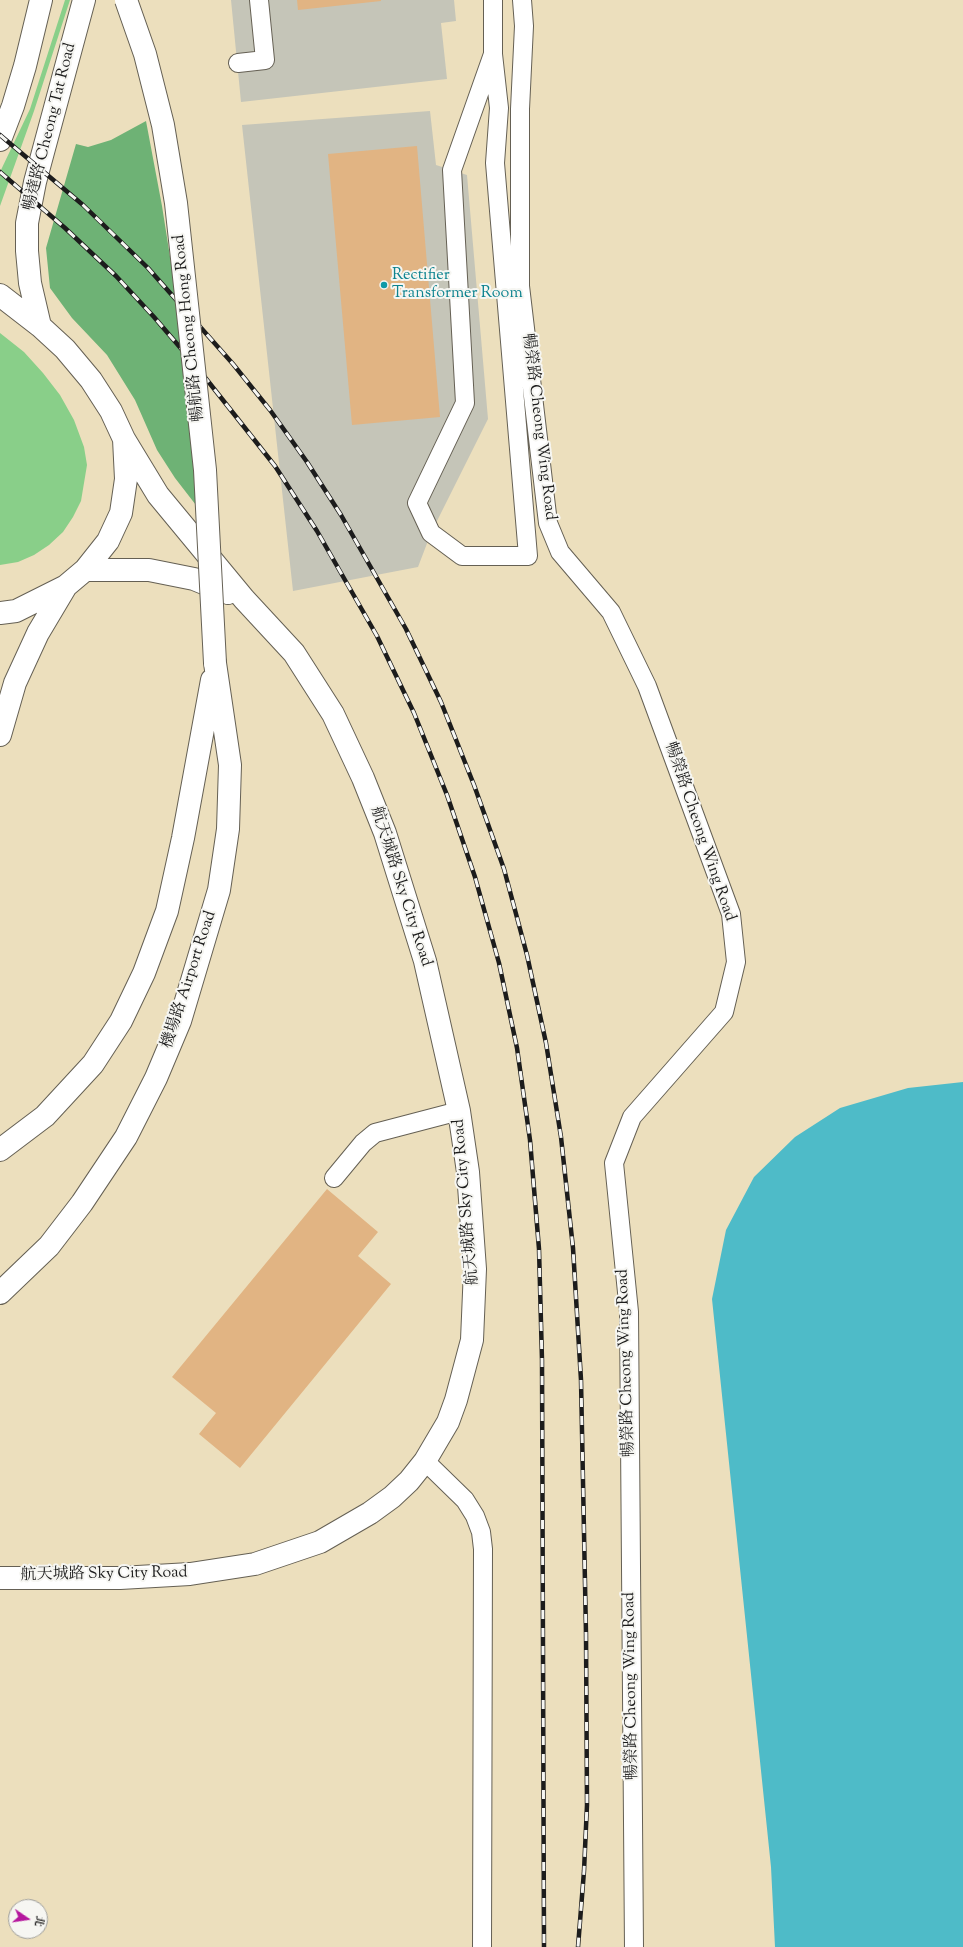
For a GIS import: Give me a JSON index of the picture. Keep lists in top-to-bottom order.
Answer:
{
  "streets": {
    "street": [
      "暢達路 Cheong Tat Road",
      "暢航路 Cheong Hong Road",
      "航天城路 Sky City Road",
      "機場路 Airport Road"
    ],
    "lane": ["暢榮路 Cheong Wing Road"]
  },
  "crossings": [
    ["暢航路 Cheong Hong Road", "機場路 Airport Road"]
  ],
  "places": ["Rectifier Transformer Room"],
  "north": "right"
}
